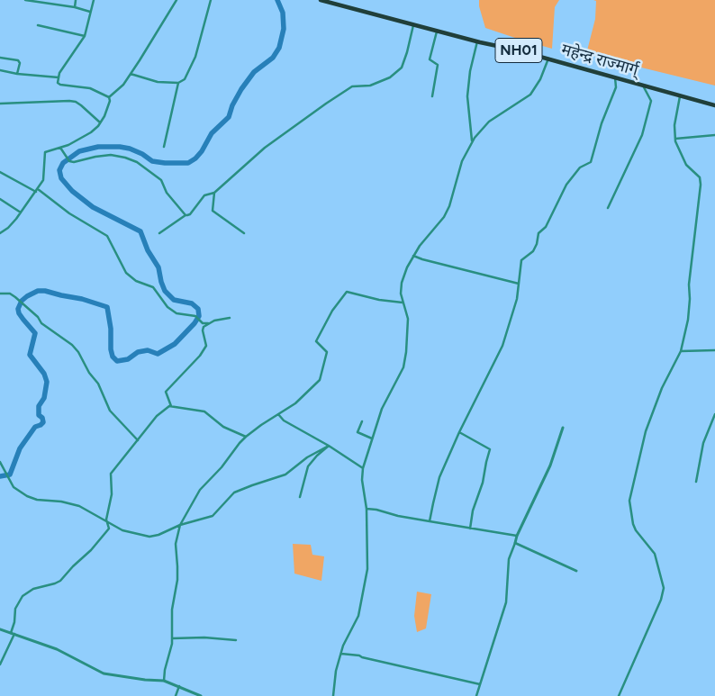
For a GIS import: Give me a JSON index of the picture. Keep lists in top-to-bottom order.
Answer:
{
  "streets": {
    "highway": ["NH01", "महेन्द्र राज्मार्ग्"]
  }
}
